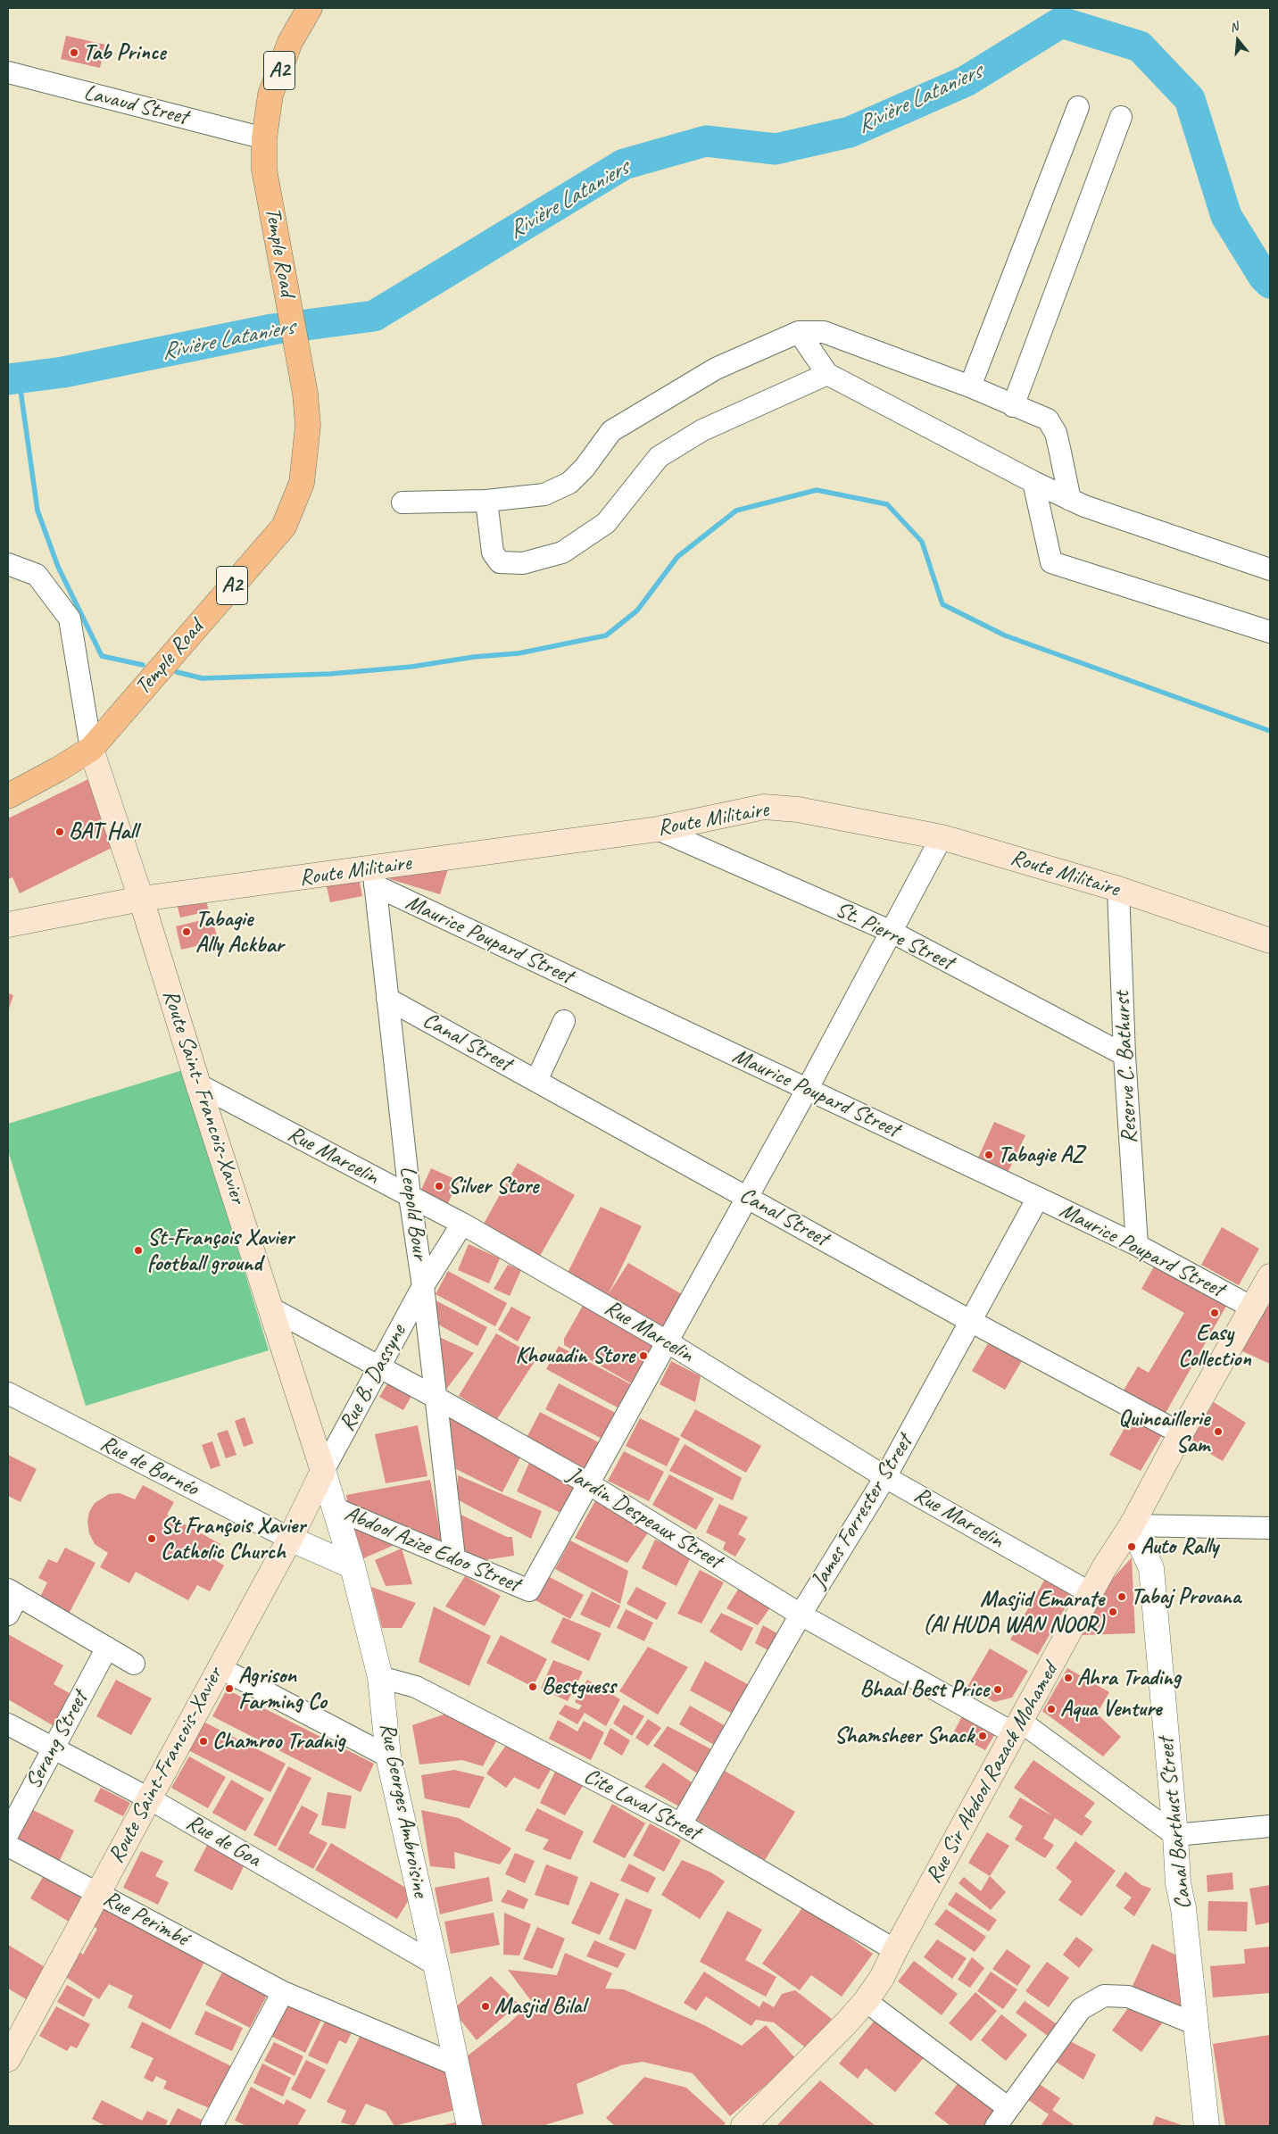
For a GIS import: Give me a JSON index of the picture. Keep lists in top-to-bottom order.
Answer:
{
  "streets": {
    "main road": [
      "A2",
      "Temple Road",
      "Route Militaire",
      "Route Saint- Francois-Xavier",
      "Route Saint-Francois-Xavier",
      "Rue Sir Abdool Razack Mohamed"
    ],
    "street": [
      "Lavaud Street",
      "St. Pierre Street",
      "Maurice Poupard Street",
      "Canal Street",
      "Reserve C. Bathurst",
      "Rue Marcelin",
      "Leopold Bour",
      "Rue B. Dassyne",
      "Rue de Bornéo",
      "James Forrester Street",
      "Jardin Despeaux Street",
      "Abdool Azize Edoo Street",
      "Serang Street",
      "Cite Laval Street",
      "Rue Georges Ambroisine",
      "Canal Barthust Street",
      "Rue de Goa",
      "Rue Perimbé"
    ]
  },
  "crossings": [
    ["A2", "Temple Road"],
    ["A2", "Route Saint- Francois-Xavier"],
    ["Lavaud Street", "Temple Road"],
    ["Temple Road", "Route Saint- Francois-Xavier"],
    ["Route Militaire", "St. Pierre Street"],
    ["Route Militaire", "Maurice Poupard Street"],
    ["Route Militaire", "Reserve C. Bathurst"],
    ["Route Militaire", "Route Saint- Francois-Xavier"],
    ["Route Militaire", "Leopold Bour"],
    ["St. Pierre Street", "Reserve C. Bathurst"],
    ["Maurice Poupard Street", "Reserve C. Bathurst"],
    ["Maurice Poupard Street", "Leopold Bour"],
    ["Maurice Poupard Street", "James Forrester Street"],
    ["Maurice Poupard Street", "Rue Sir Abdool Razack Mohamed"],
    ["Canal Street", "Leopold Bour"],
    ["Canal Street", "James Forrester Street"],
    ["Canal Street", "Rue Sir Abdool Razack Mohamed"],
    ["Route Saint- Francois-Xavier", "Rue Marcelin"],
    ["Route Saint- Francois-Xavier", "Rue B. Dassyne"],
    ["Route Saint- Francois-Xavier", "Jardin Despeaux Street"],
    ["Route Saint- Francois-Xavier", "Route Saint-Francois-Xavier"],
    ["Route Saint- Francois-Xavier", "Rue Georges Ambroisine"],
    ["Rue Marcelin", "Leopold Bour"],
    ["Rue Marcelin", "Rue B. Dassyne"],
    ["Rue Marcelin", "James Forrester Street"],
    ["Rue Marcelin", "Rue Sir Abdool Razack Mohamed"],
    ["Leopold Bour", "Rue B. Dassyne"],
    ["Leopold Bour", "Jardin Despeaux Street"],
    ["Leopold Bour", "Abdool Azize Edoo Street"],
    ["Rue B. Dassyne", "Jardin Despeaux Street"],
    ["Rue B. Dassyne", "Route Saint-Francois-Xavier"],
    ["Rue B. Dassyne", "Rue Georges Ambroisine"],
    ["Rue de Bornéo", "Route Saint-Francois-Xavier"],
    ["James Forrester Street", "Jardin Despeaux Street"],
    ["James Forrester Street", "Cite Laval Street"],
    ["Jardin Despeaux Street", "Abdool Azize Edoo Street"],
    ["Jardin Despeaux Street", "Rue Sir Abdool Razack Mohamed"],
    ["Jardin Despeaux Street", "Canal Barthust Street"],
    ["Abdool Azize Edoo Street", "Rue Georges Ambroisine"],
    ["Serang Street", "Rue de Goa"],
    ["Route Saint-Francois-Xavier", "Rue Georges Ambroisine"],
    ["Route Saint-Francois-Xavier", "Rue de Goa"],
    ["Route Saint-Francois-Xavier", "Rue Perimbé"],
    ["Rue Sir Abdool Razack Mohamed", "Cite Laval Street"],
    ["Rue Sir Abdool Razack Mohamed", "Canal Barthust Street"],
    ["Cite Laval Street", "Rue Georges Ambroisine"],
    ["Rue Georges Ambroisine", "Rue de Goa"],
    ["Rue Georges Ambroisine", "Rue Perimbé"]
  ],
  "water": ["Rivière Lataniers"],
  "places": [
    "Tab Prince",
    "BAT Hall",
    "Tabagie Ally Ackbar",
    "Tabagie AZ",
    "Silver Store",
    "St-François Xavier football ground",
    "Easy Collection",
    "Khouadin Store",
    "Quincaillerie Sam",
    "St François Xavier Catholic Church",
    "Auto Rally",
    "Tabaj Provana",
    "Masjid Emarate (Al HUDA WAN NOOR)",
    "Ahra Trading",
    "Bestguess",
    "Agrison Farming Co",
    "Bhaal Best Price",
    "Aqua Venture",
    "Shamsheer Snack",
    "Chamroo Tradnig",
    "Masjid Bilal"
  ],
  "north": "top"
}
